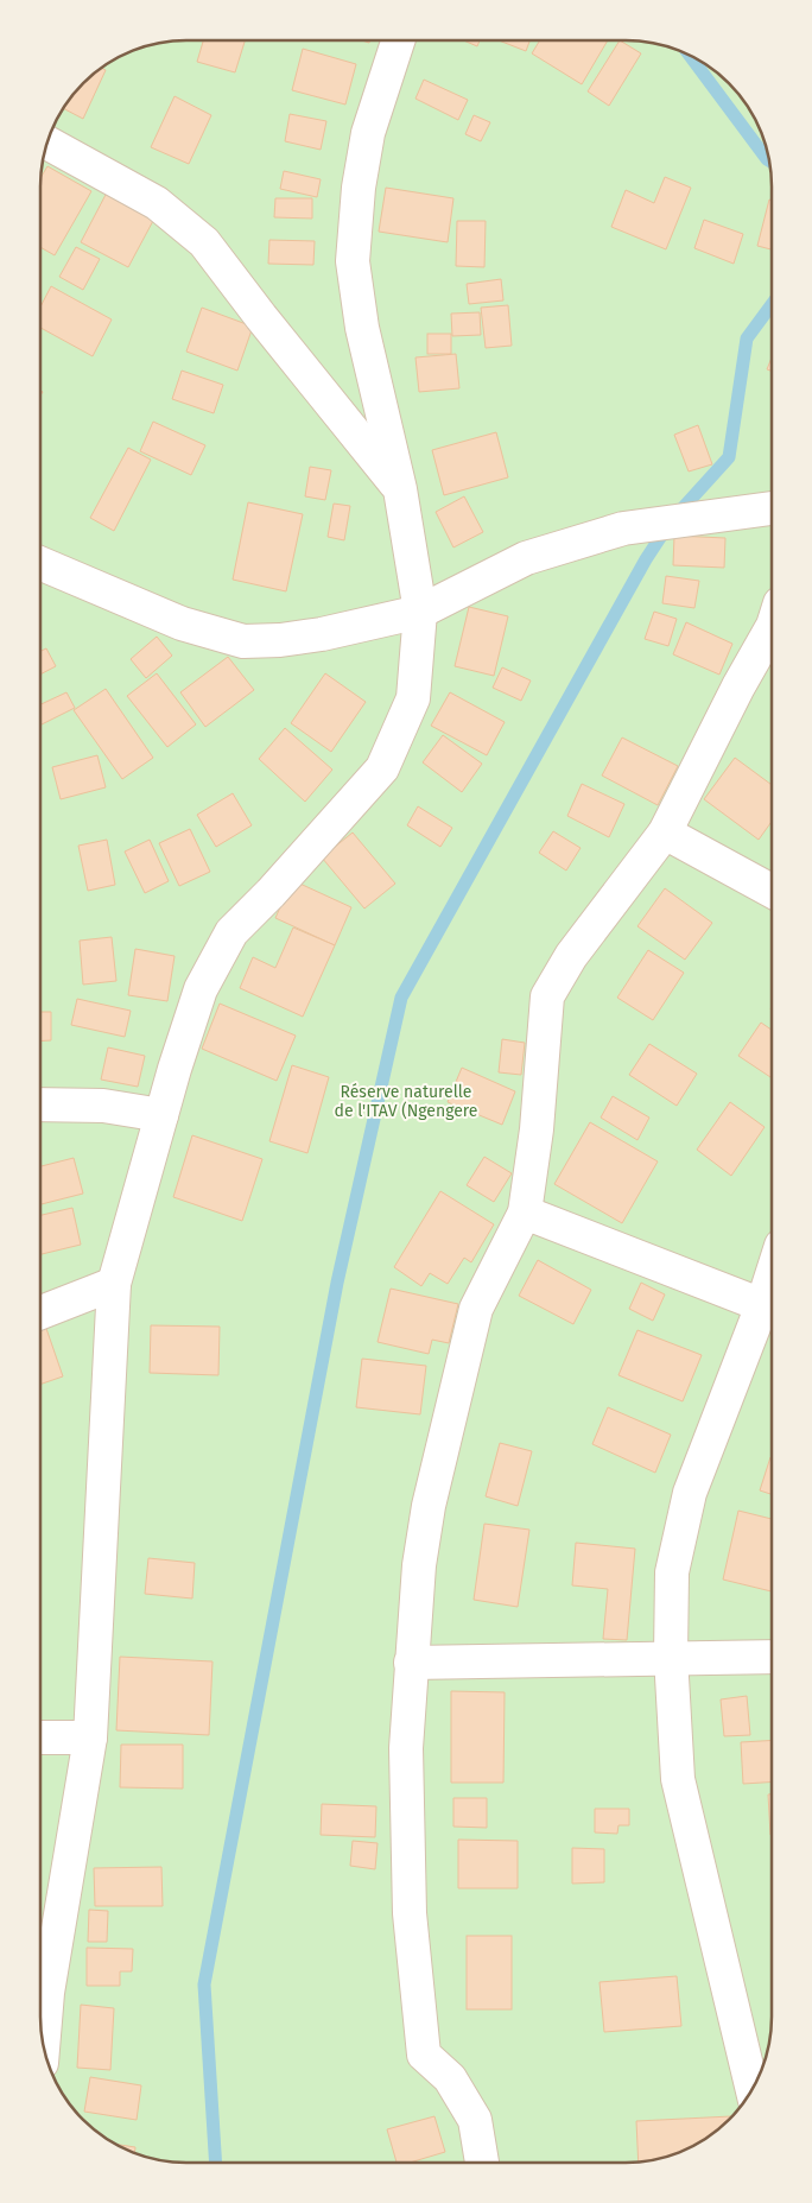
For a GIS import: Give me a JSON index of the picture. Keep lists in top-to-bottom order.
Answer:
{
  "parks": ["Réserve naturelle de l'ITAV (Ngengere"]
}
